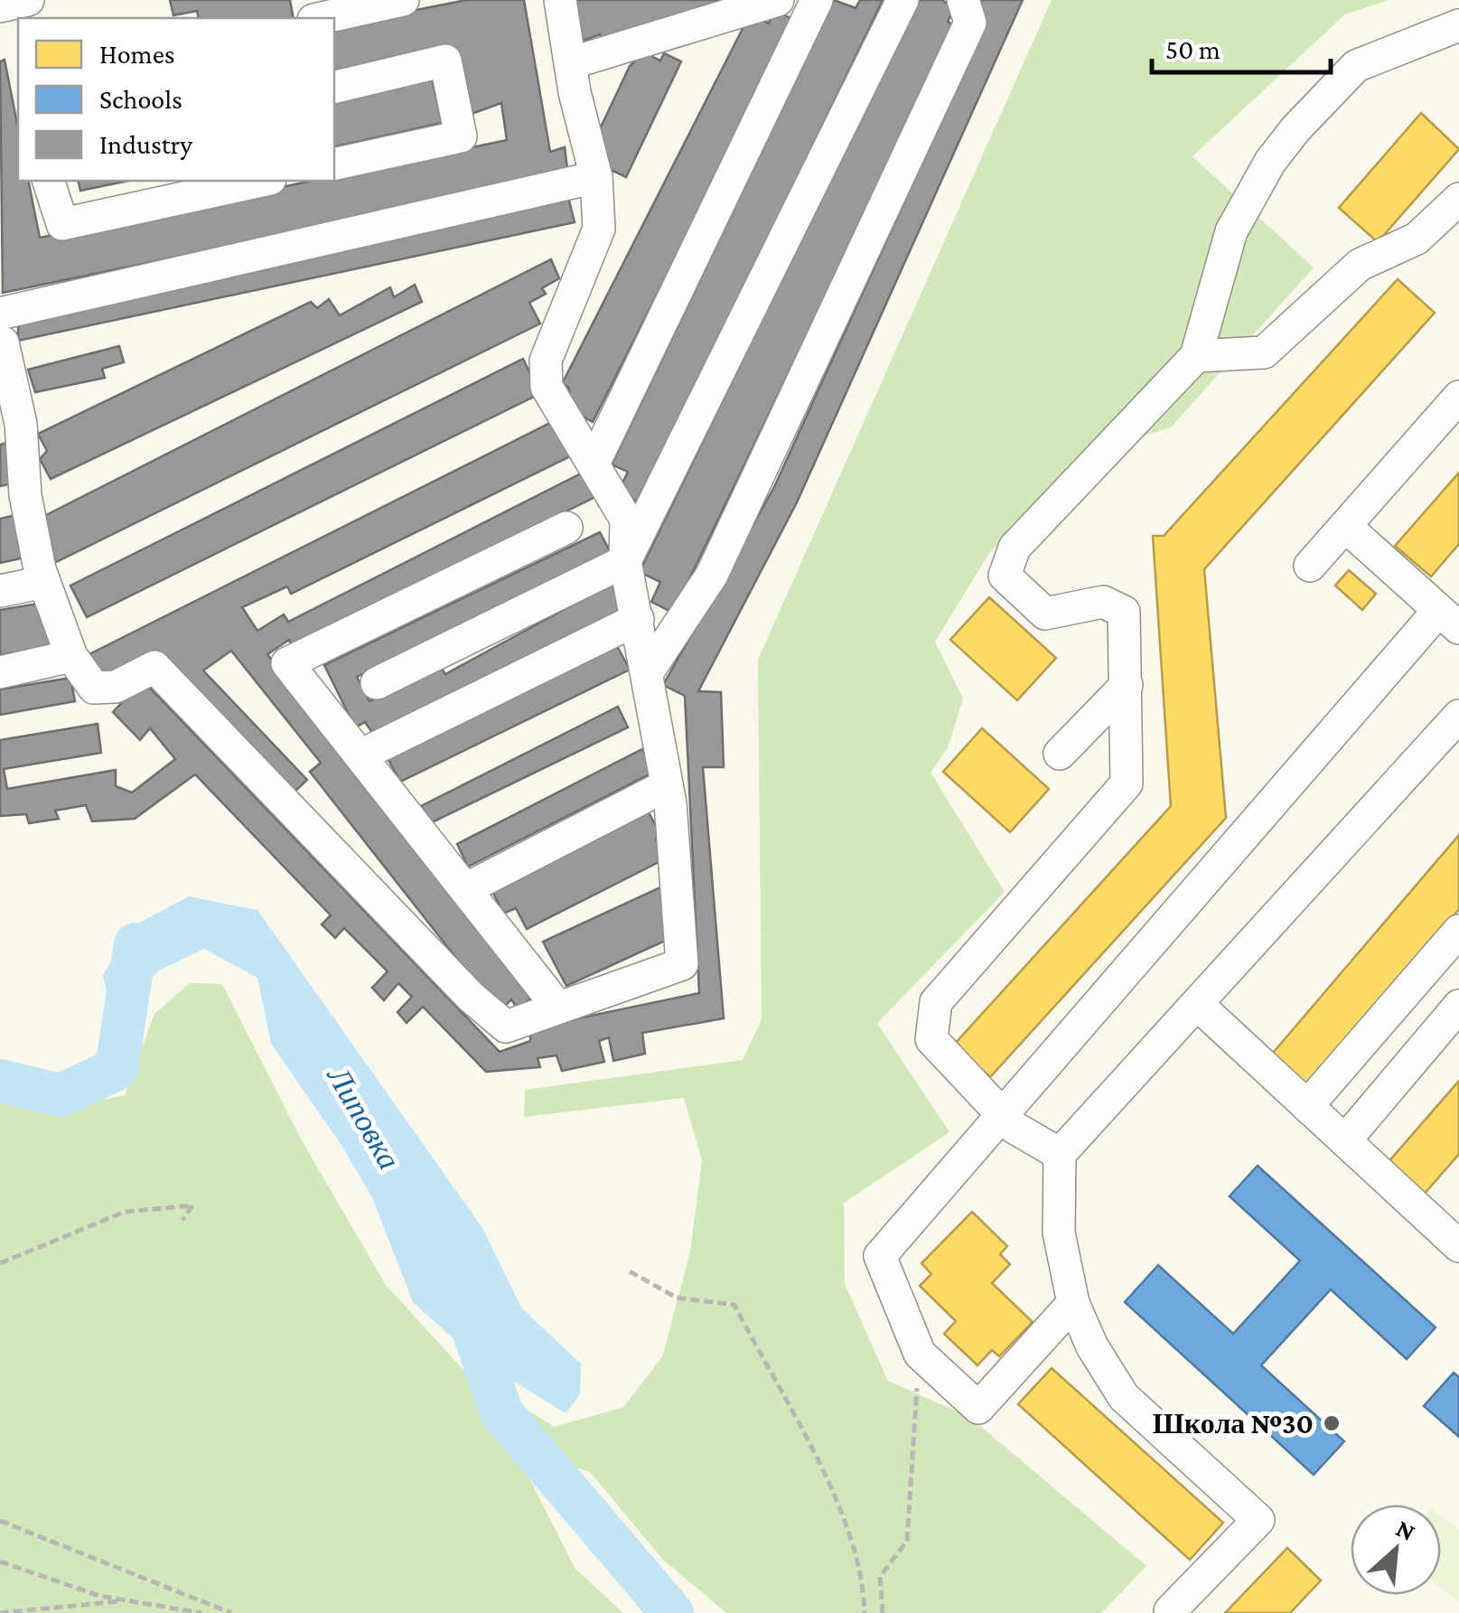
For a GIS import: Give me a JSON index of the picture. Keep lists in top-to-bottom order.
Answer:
{
  "water": ["Липовка"],
  "places": ["Школа №30"],
  "legend": ["Homes", "Schools", "Industry"],
  "scale_bar": "50 m",
  "north": "top right"
}
